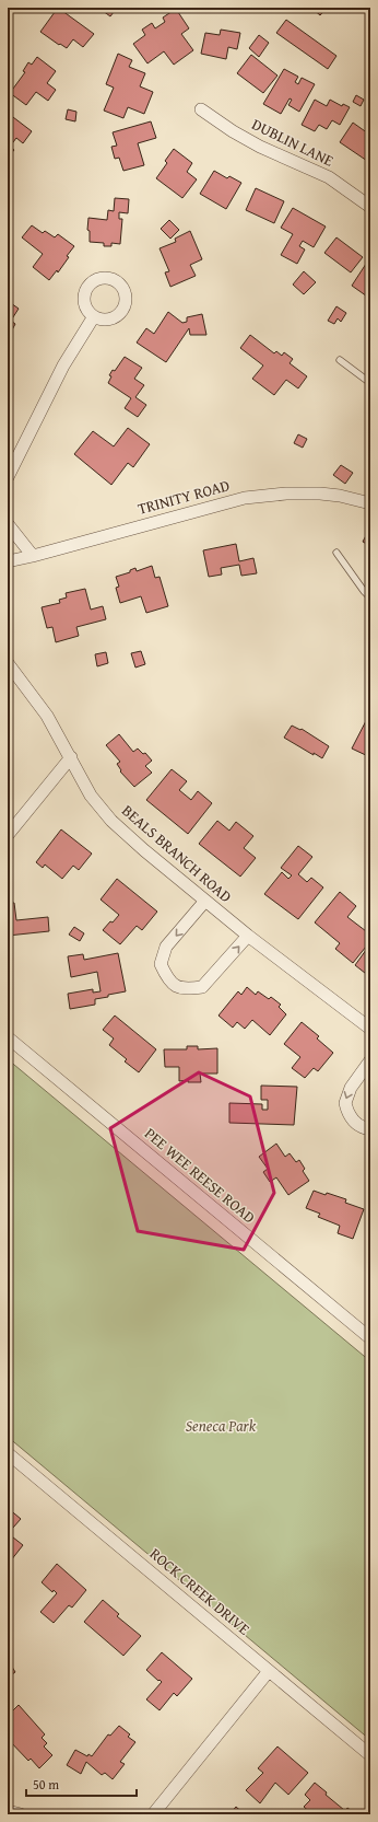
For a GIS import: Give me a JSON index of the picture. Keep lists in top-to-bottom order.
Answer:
{
  "streets": {
    "street": [
      "DUBLIN LANE",
      "TRINITY ROAD",
      "BEALS BRANCH ROAD",
      "PEE WEE REESE ROAD",
      "ROCK CREEK DRIVE"
    ]
  },
  "parks": ["Seneca Park"],
  "scale_bar": "50 m"
}
